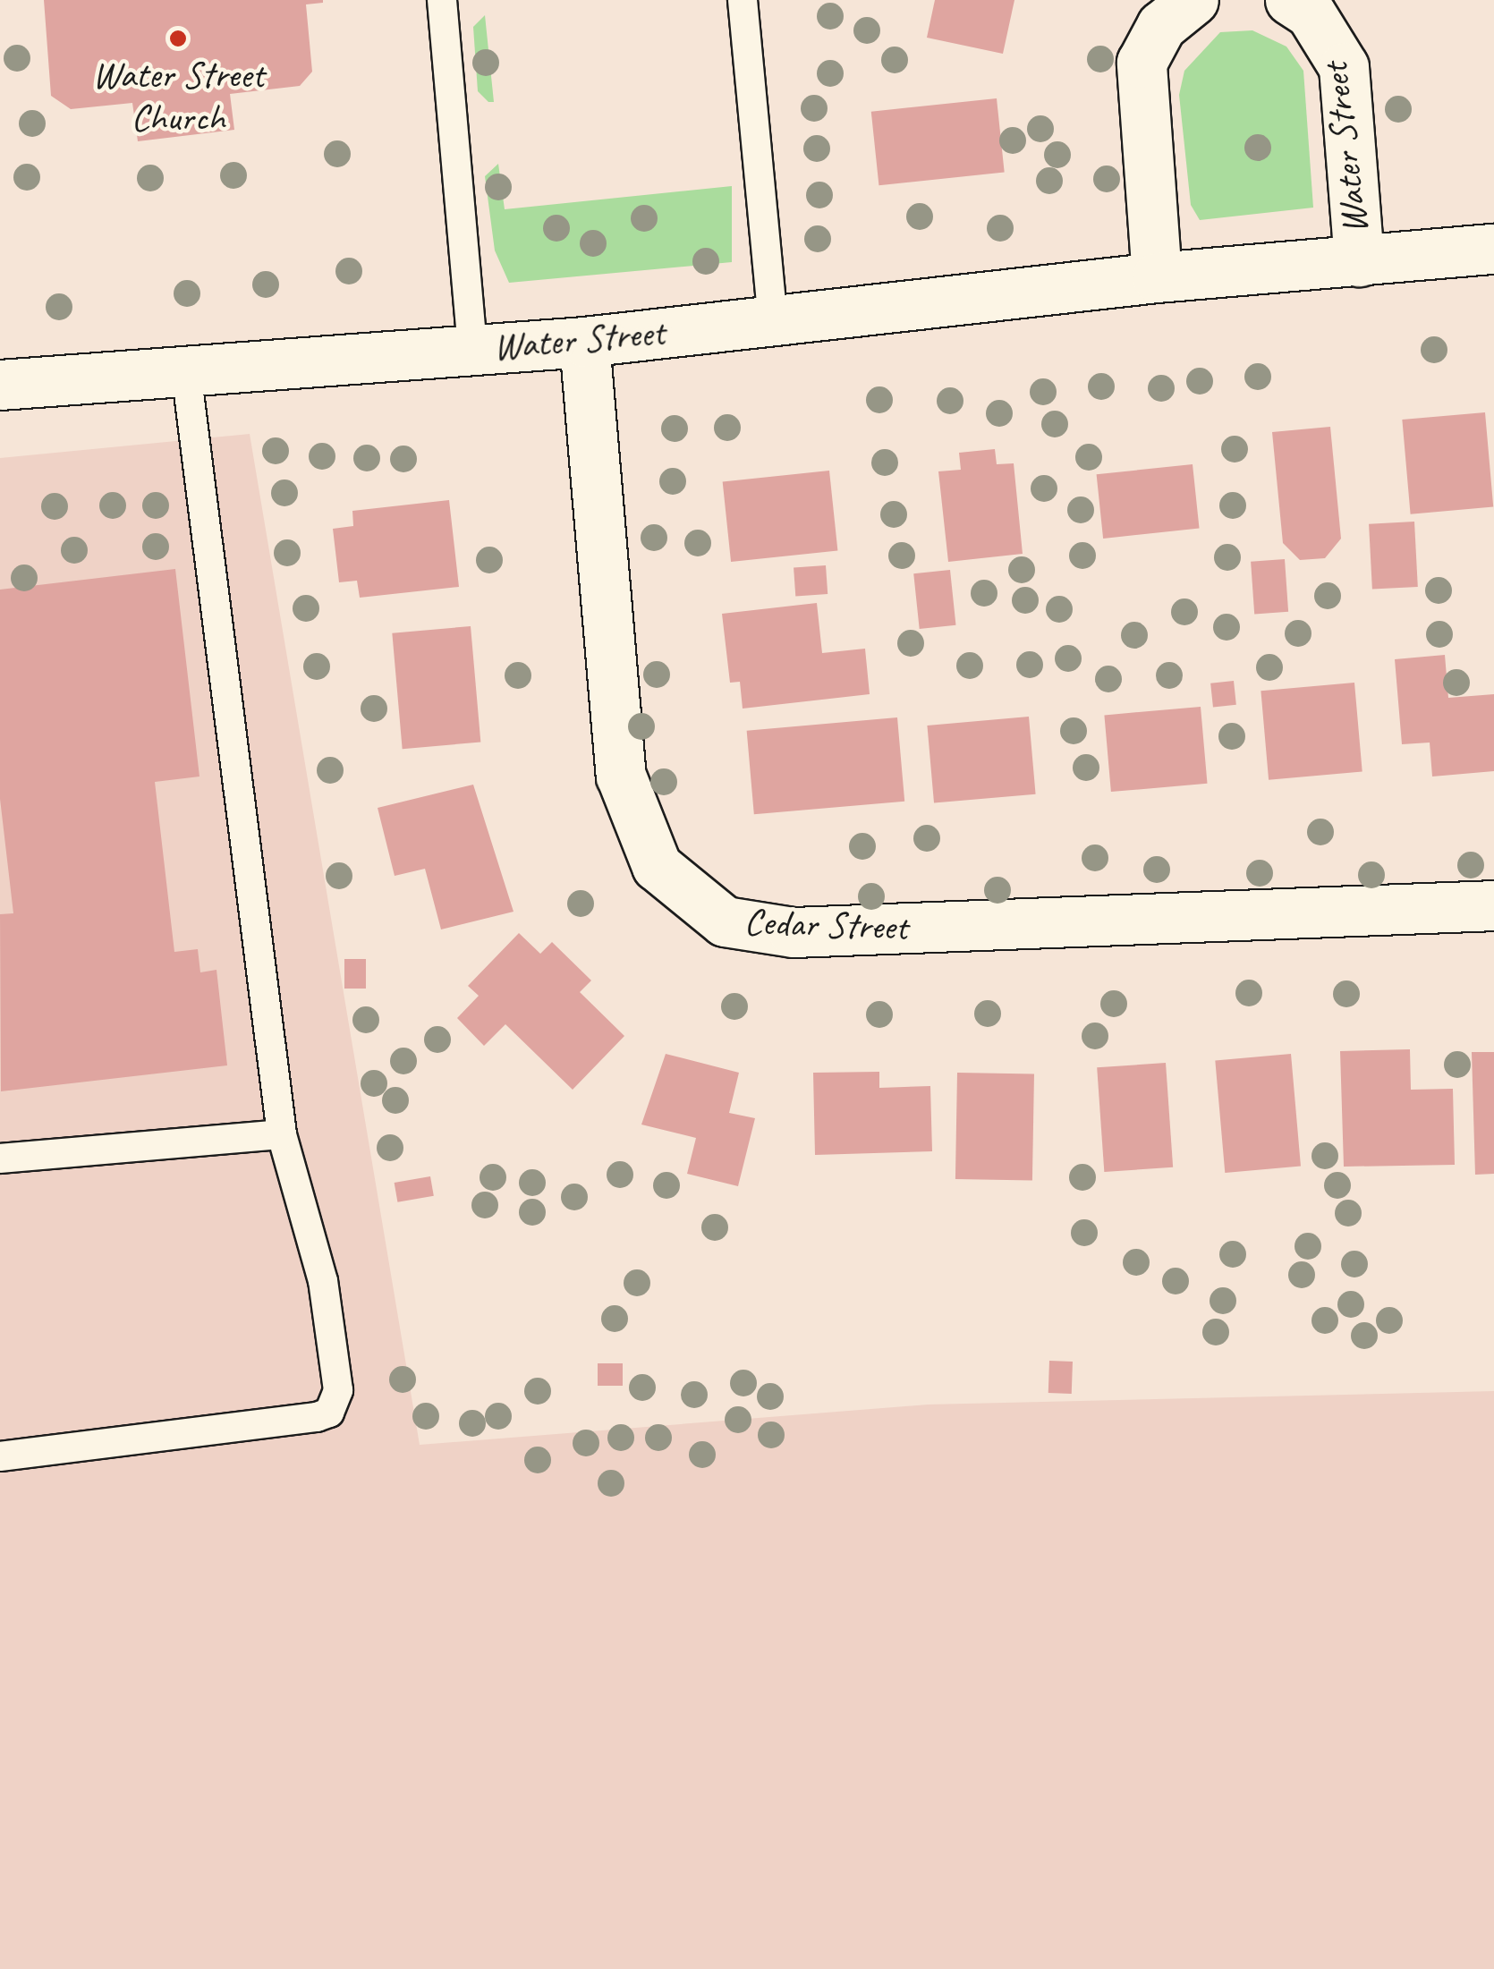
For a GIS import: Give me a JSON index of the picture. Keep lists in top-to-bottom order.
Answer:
{
  "streets": {
    "street": ["Water Street", "Cedar Street"]
  },
  "crossings": [
    ["Water Street", "Cedar Street"]
  ],
  "places": ["Water Street Church"]
}
